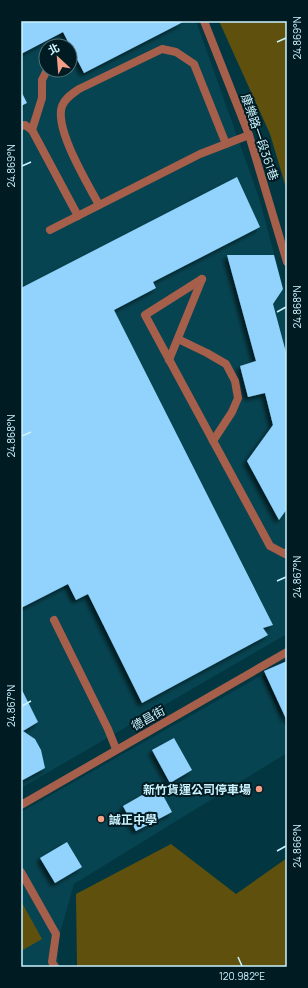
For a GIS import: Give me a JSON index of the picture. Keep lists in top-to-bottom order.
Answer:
{
  "streets": {
    "street": ["康樂路一段361巷", "德昌街"]
  },
  "places": ["新竹貨運公司停車場", "誠正中學"],
  "north": "top left",
  "coordinates": [
    "24.869°N",
    "24.868°N",
    "24.867°N",
    "24.866°N",
    "120.982°E"
  ]
}
